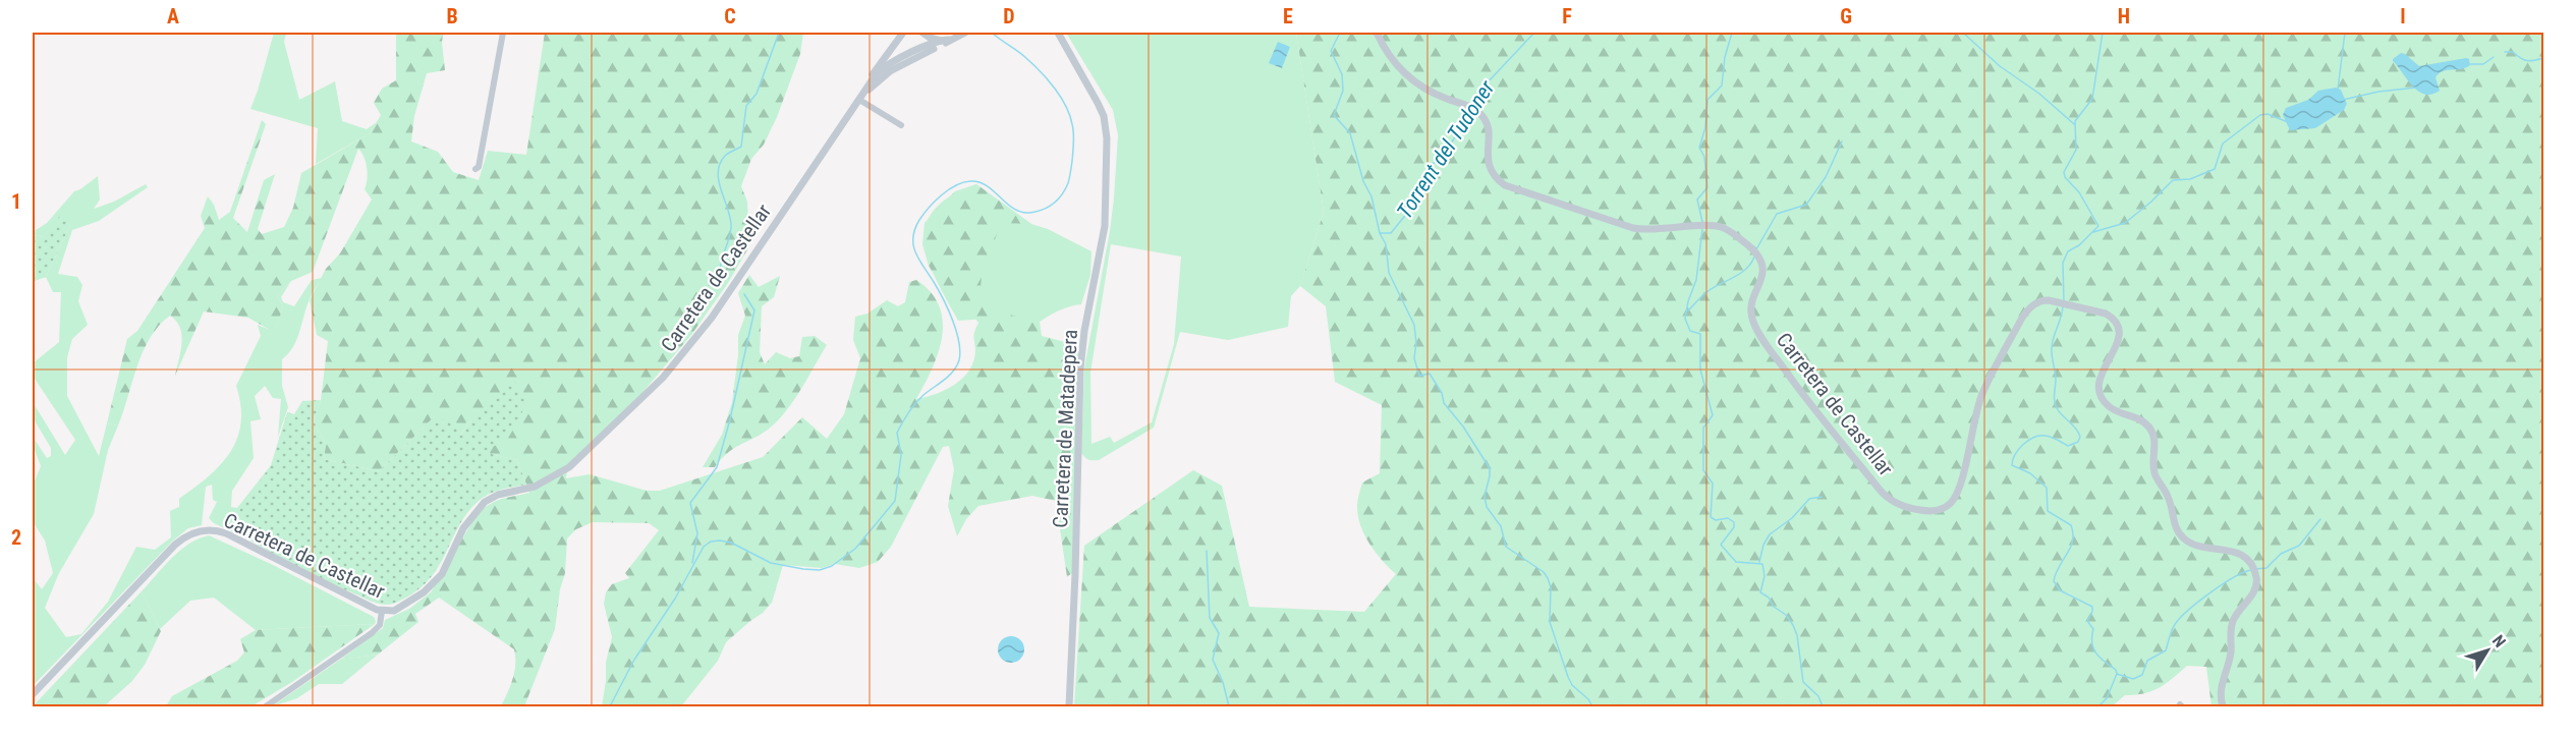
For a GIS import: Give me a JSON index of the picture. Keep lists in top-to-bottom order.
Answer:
{
  "streets": {
    "street": ["Carretera de Castellar", "Carretera de Matadepera"]
  },
  "water": ["Torrent del Tudoner"],
  "north": "top right",
  "grid": {
    "columns": [
      "A",
      "B",
      "C",
      "D",
      "E",
      "F",
      "G",
      "H",
      "I"
    ],
    "rows": ["1", "2"]
  }
}
